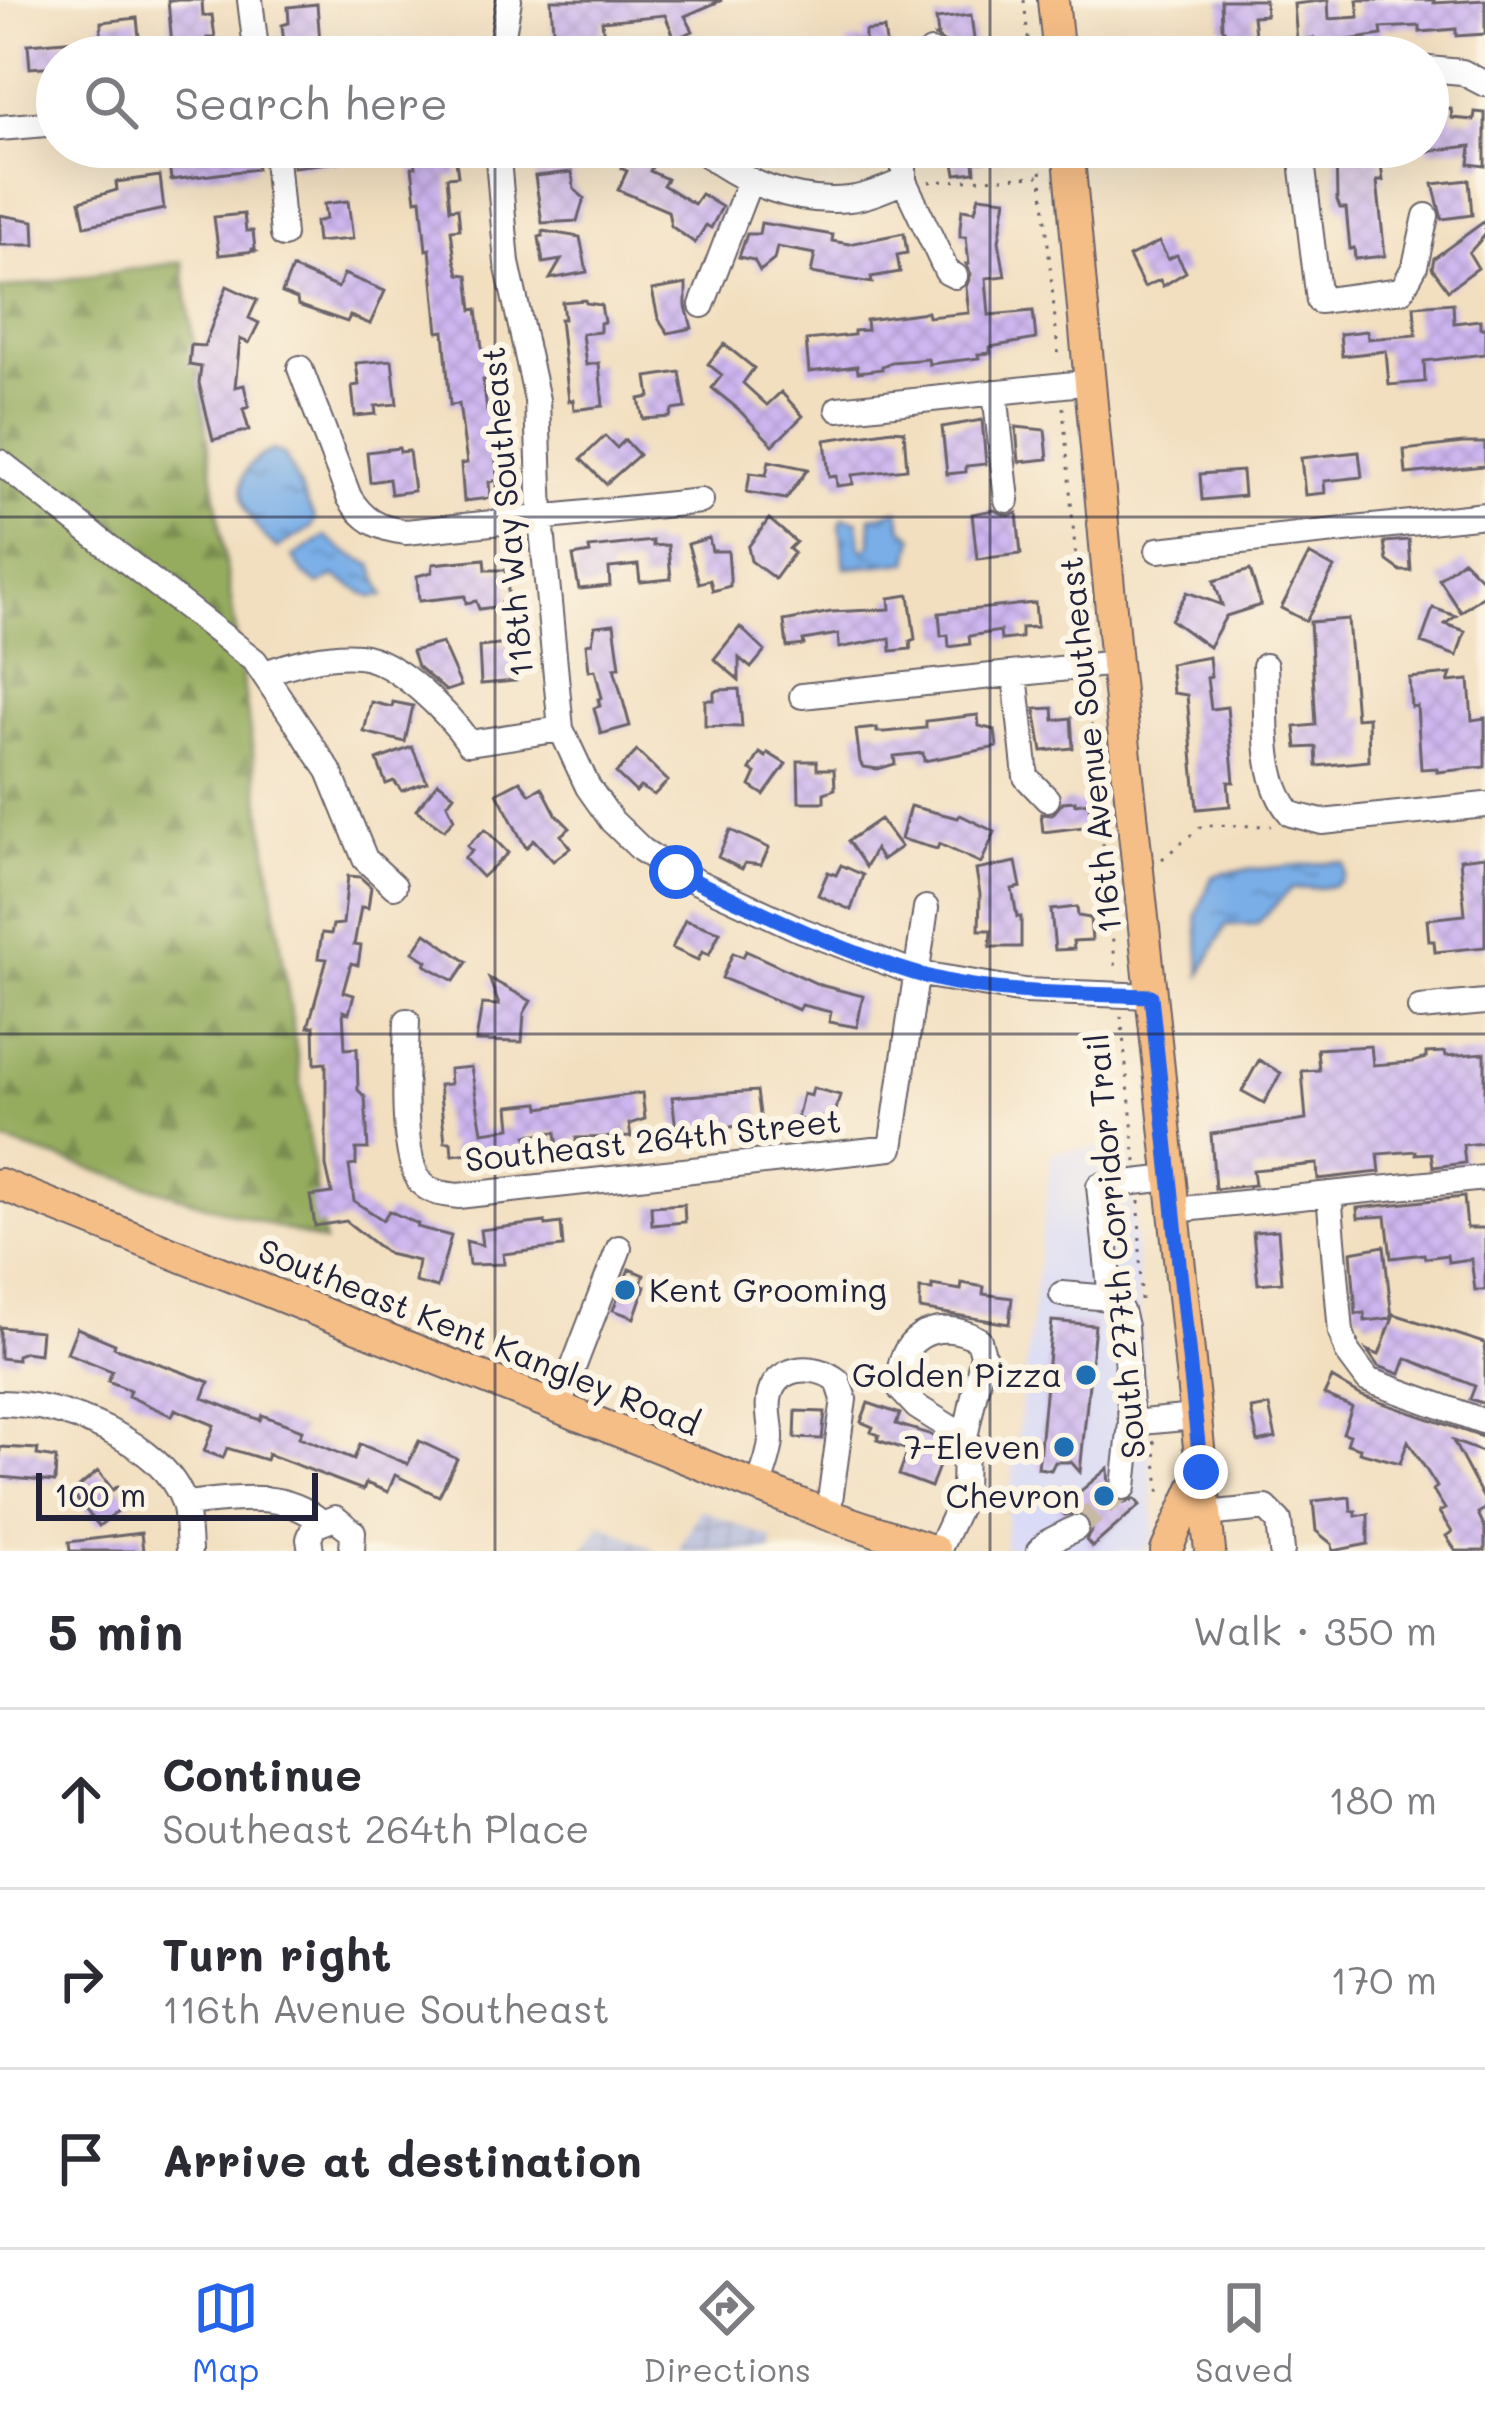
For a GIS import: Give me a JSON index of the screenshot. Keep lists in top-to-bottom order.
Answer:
{
  "streets": {
    "main road": ["116th Avenue Southeast", "Southeast Kent Kangley Road"],
    "street": ["118th Way Southeast", "Southeast 264th Street"],
    "path": ["South 277th Corridor Trail"]
  },
  "crossings": [
    ["118th Way Southeast", "116th Avenue Southeast"],
    ["118th Way Southeast", "Southeast 264th Street"],
    ["118th Way Southeast", "South 277th Corridor Trail"],
    ["116th Avenue Southeast", "South 277th Corridor Trail"]
  ],
  "places": [
    "Kent Grooming",
    "Golden Pizza",
    "7-Eleven",
    "Chevron"
  ],
  "scale_bar": "100 m",
  "page": {
    "search": "Search here",
    "scale": "100 m",
    "heading": ["5 min", "Walk · 350 m"],
    "list": [
      ["Continue", "Southeast 264th Place", "180 m"],
      ["Turn right", "116th Avenue Southeast", "170 m"],
      "Arrive at destination"
    ],
    "nav": ["Map", "Directions", "Saved"]
  }
}
